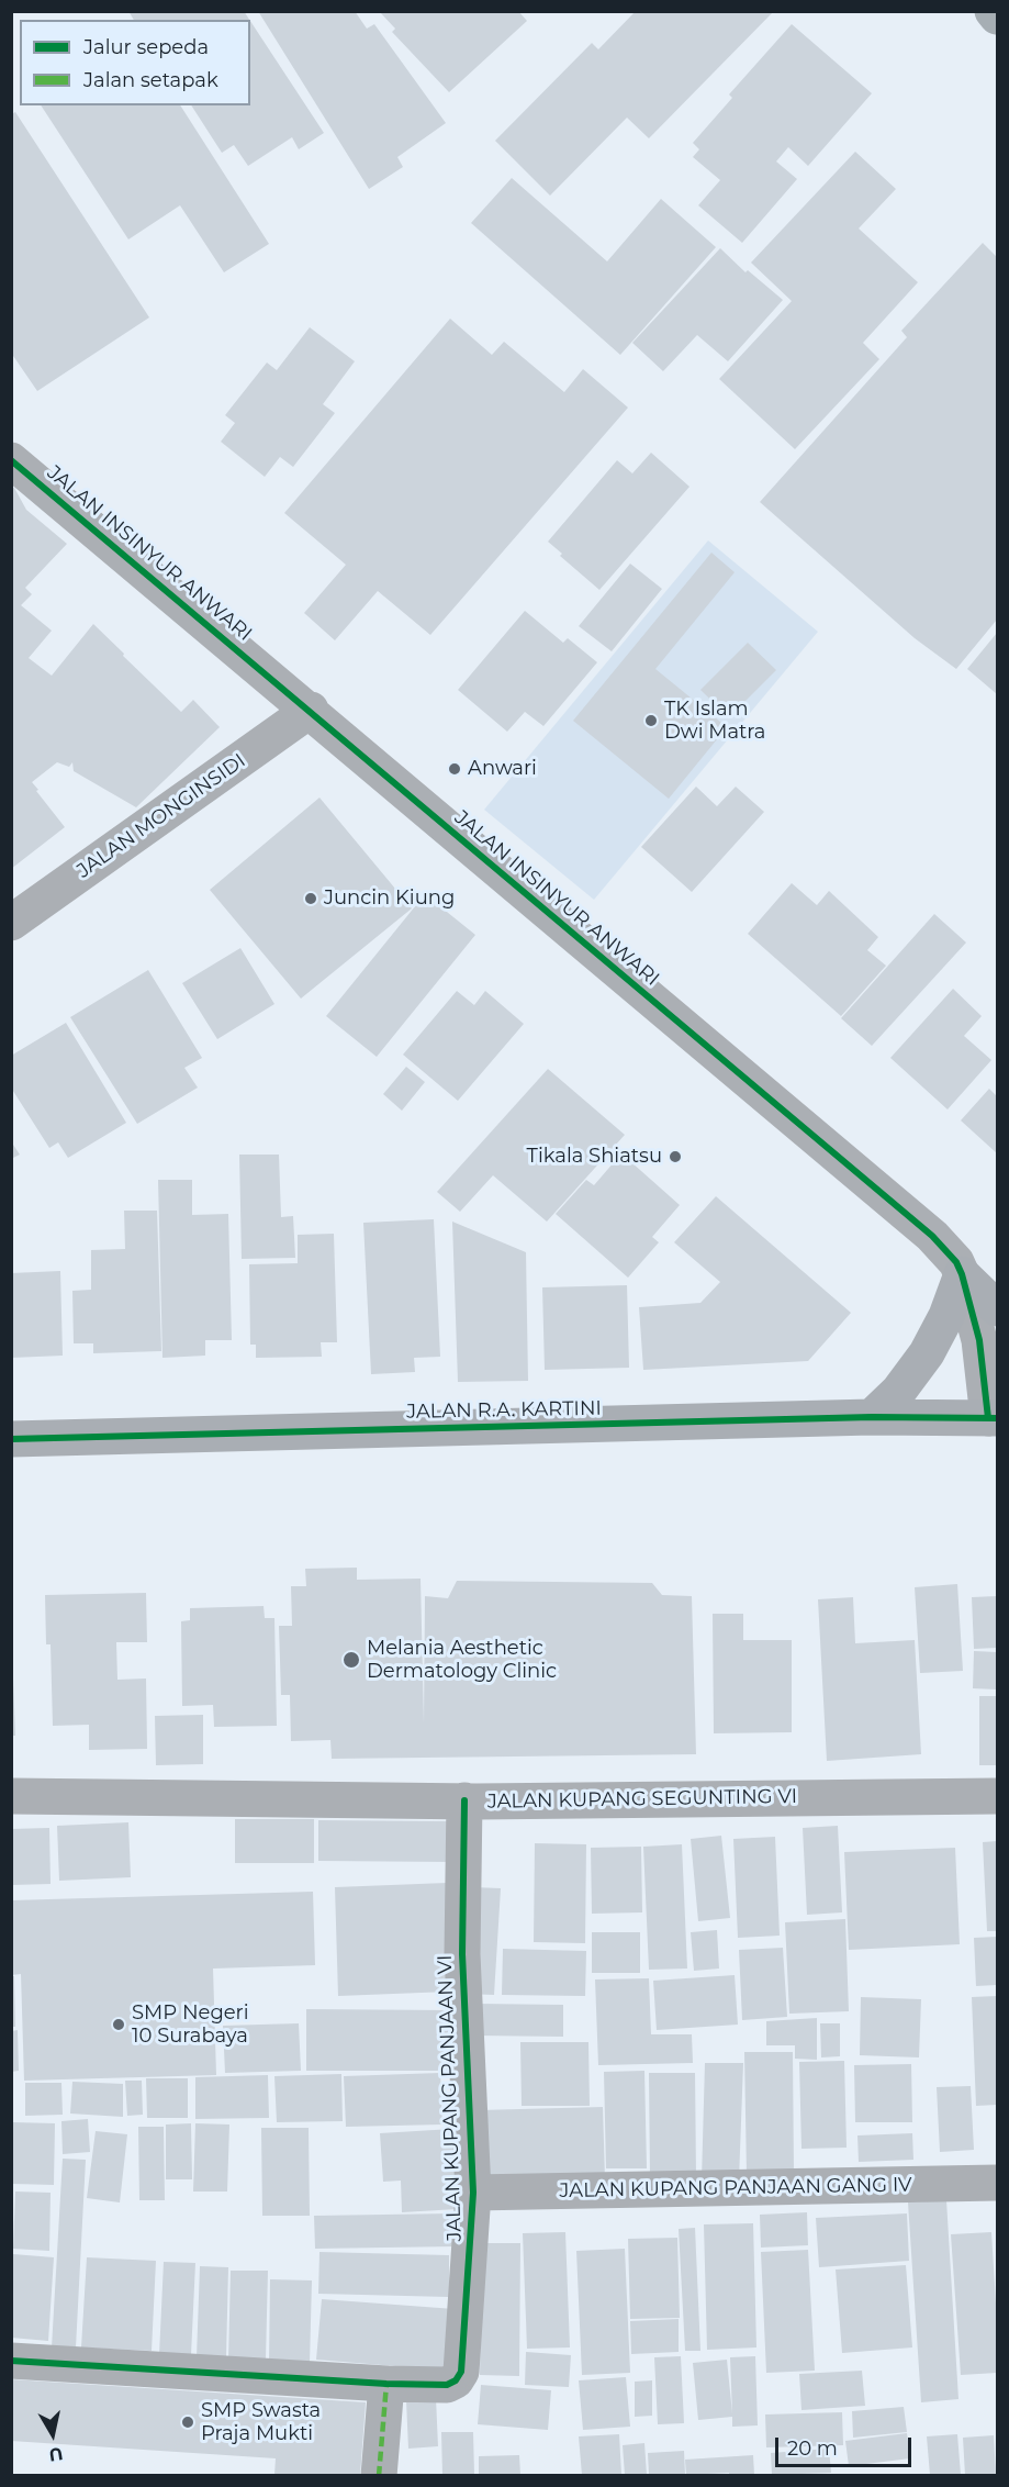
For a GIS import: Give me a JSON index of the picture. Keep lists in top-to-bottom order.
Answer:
{
  "streets": {
    "street": [
      "JALAN INSINYUR ANWARI",
      "JALAN MONGINSIDI",
      "JALAN R.A. KARTINI",
      "JALAN KUPANG SEGUNTING VI",
      "JALAN KUPANG PANJAAN VI",
      "JALAN KUPANG PANJAAN GANG IV"
    ]
  },
  "crossings": [
    ["JALAN INSINYUR ANWARI", "JALAN MONGINSIDI"],
    ["JALAN INSINYUR ANWARI", "JALAN R.A. KARTINI"],
    ["JALAN KUPANG SEGUNTING VI", "JALAN KUPANG PANJAAN VI"],
    ["JALAN KUPANG PANJAAN VI", "JALAN KUPANG PANJAAN GANG IV"]
  ],
  "places": [
    "TK Islam Dwi Matra",
    "Anwari",
    "Juncin Kiung",
    "Tikala Shiatsu",
    "Melania Aesthetic Dermatology Clinic",
    "SMP Negeri 10 Surabaya",
    "SMP Swasta Praja Mukti"
  ],
  "legend": ["Jalur sepeda", "Jalan setapak"],
  "scale_bar": "20 m",
  "north": "bottom"
}
